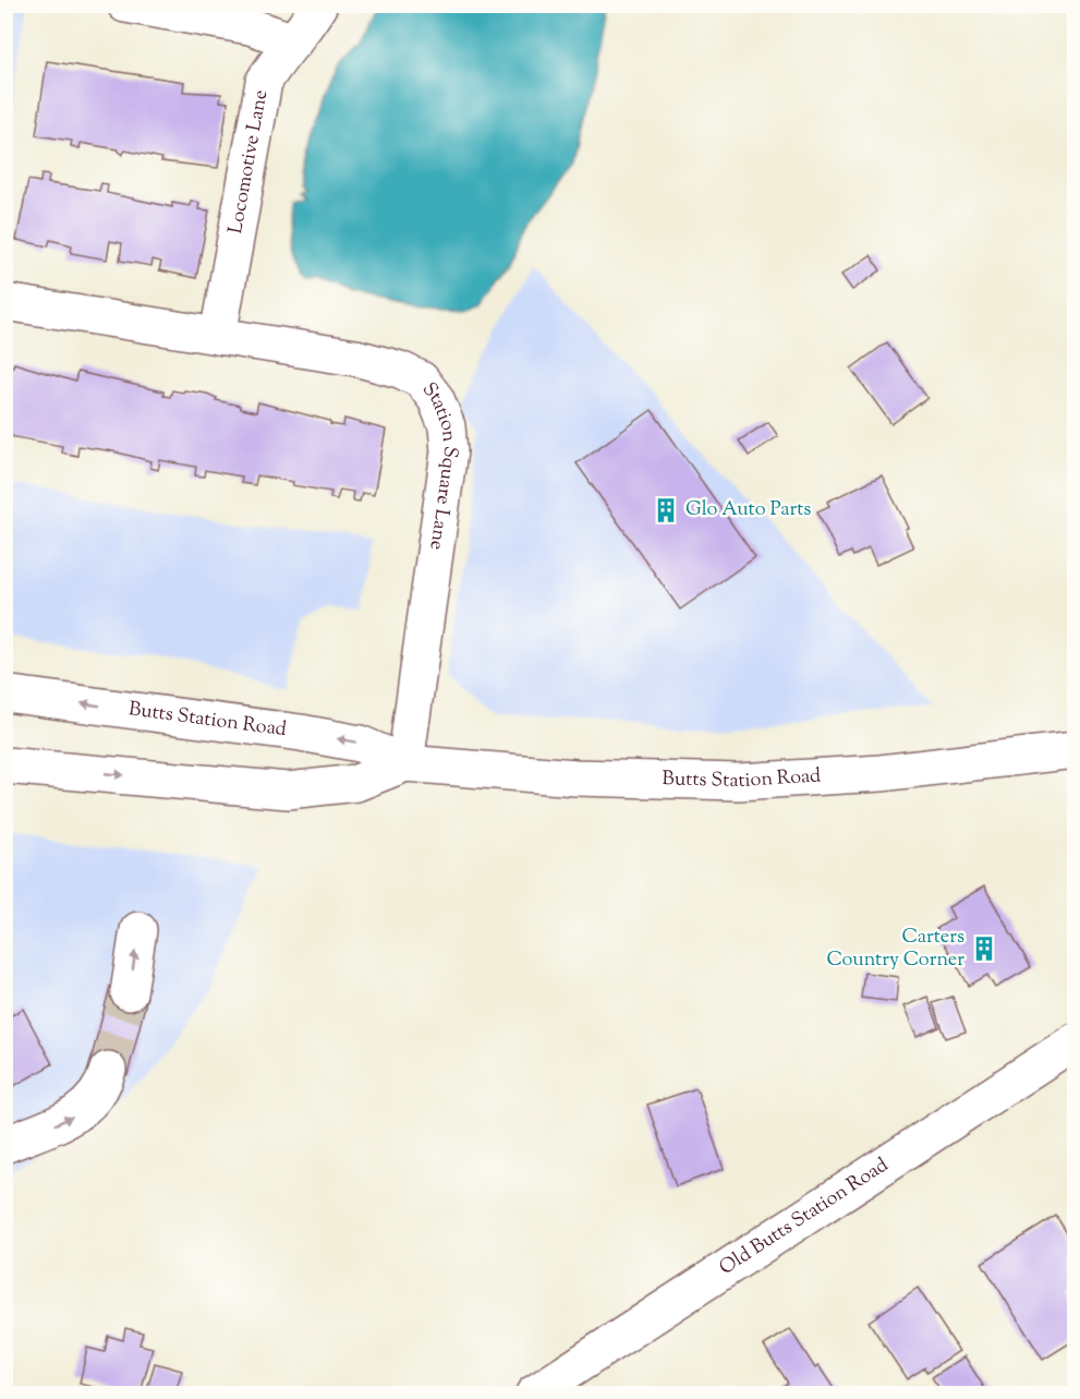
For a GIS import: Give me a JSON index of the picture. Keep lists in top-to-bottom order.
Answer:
{
  "streets": {
    "street": [
      "Locomotive Lane",
      "Station Square Lane",
      "Butts Station Road",
      "Old Butts Station Road"
    ]
  },
  "crossings": [
    ["Locomotive Lane", "Station Square Lane"],
    ["Station Square Lane", "Butts Station Road"]
  ],
  "places": {
    "building": ["Glo Auto Parts", "Carters Country Corner"]
  }
}
